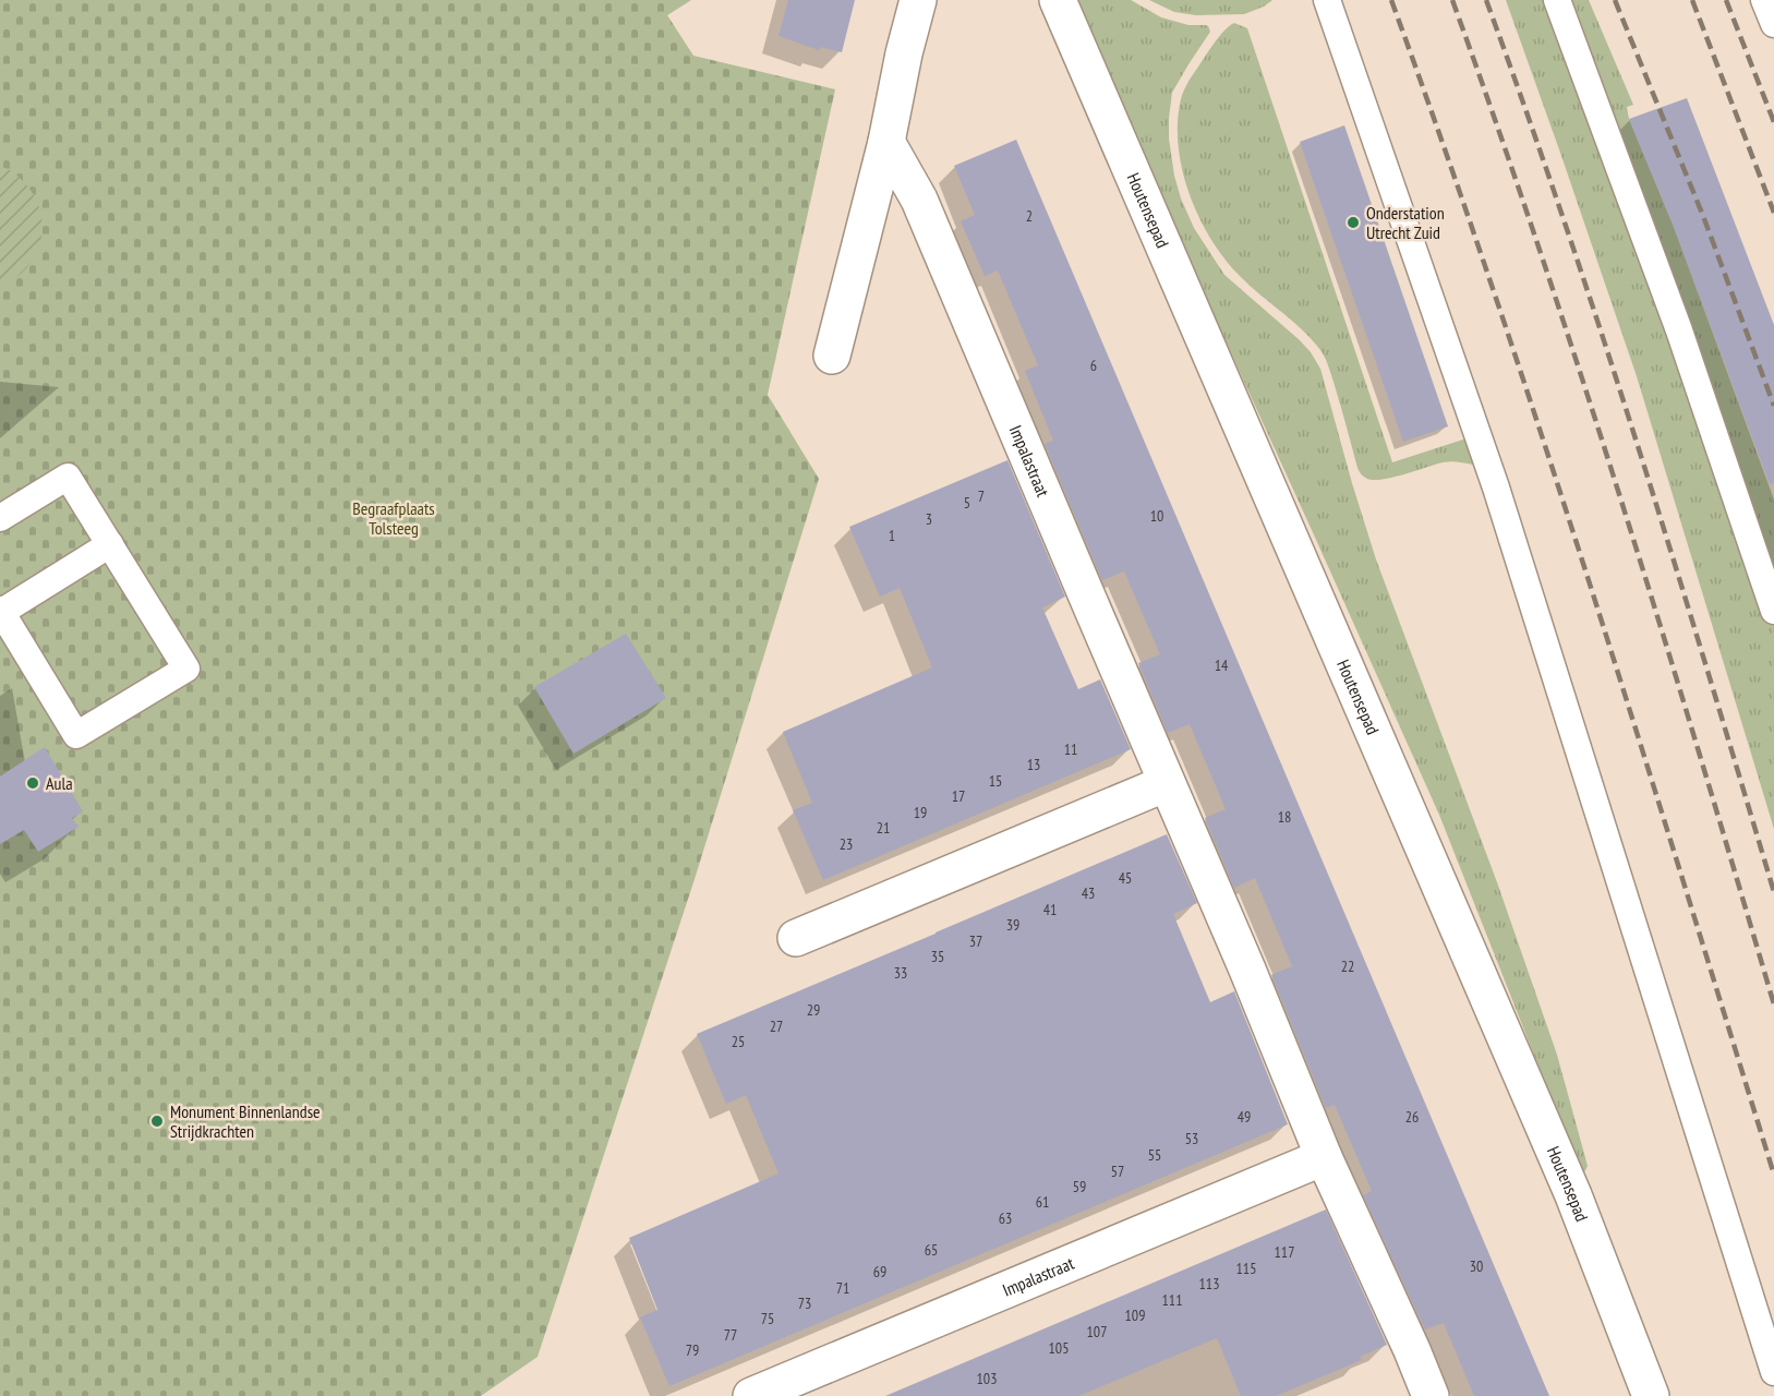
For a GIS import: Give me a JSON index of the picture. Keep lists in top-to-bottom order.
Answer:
{
  "streets": {
    "street": ["Houtensepad", "Impalastraat"]
  },
  "parks": ["Begraafplaats Tolsteeg"],
  "places": ["Onderstation Utrecht Zuid", "Aula", "Monument Binnenlandse Strijdkrachten"],
  "house_numbers": [
    "2",
    "6",
    "7",
    "5",
    "10",
    "3",
    "1",
    "14",
    "11",
    "13",
    "15",
    "17",
    "19",
    "18",
    "21",
    "23",
    "45",
    "43",
    "41",
    "39",
    "37",
    "35",
    "22",
    "33",
    "29",
    "27",
    "25",
    "49",
    "26",
    "53",
    "55",
    "57",
    "59",
    "61",
    "63",
    "65",
    "117",
    "30",
    "115",
    "69",
    "113",
    "71",
    "111",
    "73",
    "109",
    "75",
    "107",
    "77",
    "105",
    "79",
    "103"
  ]
}
